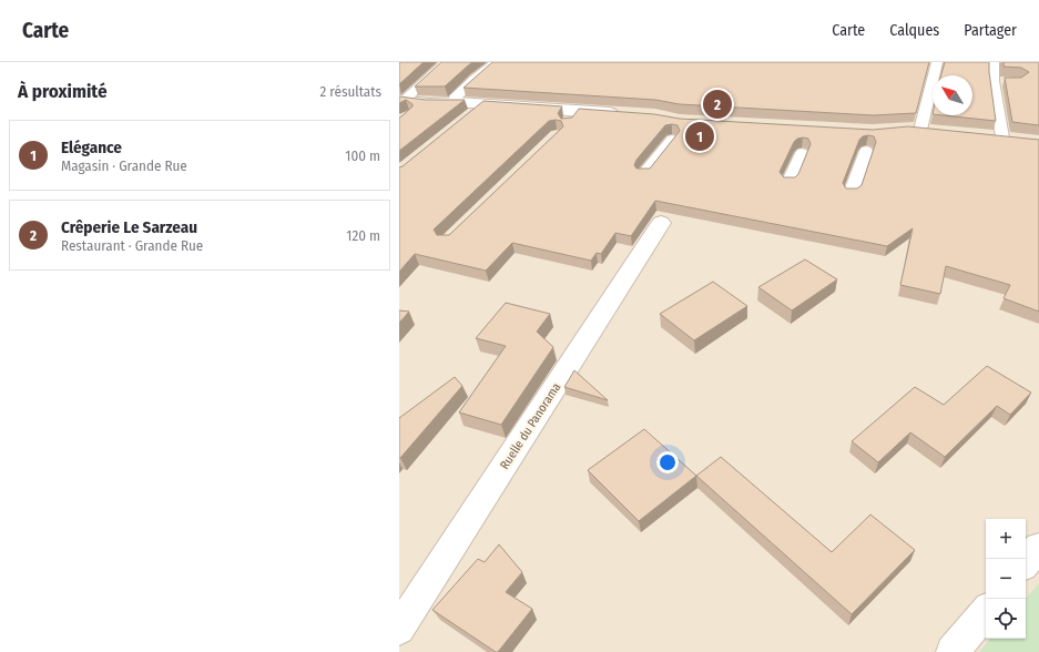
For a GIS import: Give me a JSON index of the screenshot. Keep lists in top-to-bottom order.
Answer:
{
  "streets": {
    "street": ["Ruelle du Panorama"]
  },
  "north": "top left",
  "page": {
    "header": "Carte",
    "nav": ["Carte", "Calques", "Partager"],
    "heading": ["À proximité", "2 résultats"],
    "pins": ["2", "1"],
    "list": [
      {
        "mark": "1",
        "name": "Elégance",
        "note": "Magasin · Grande Rue",
        "value": "100 m"
      },
      {
        "mark": "2",
        "name": "Crêperie Le Sarzeau",
        "note": "Restaurant · Grande Rue",
        "value": "120 m"
      }
    ],
    "map_buttons": ["+", "−"]
  }
}
